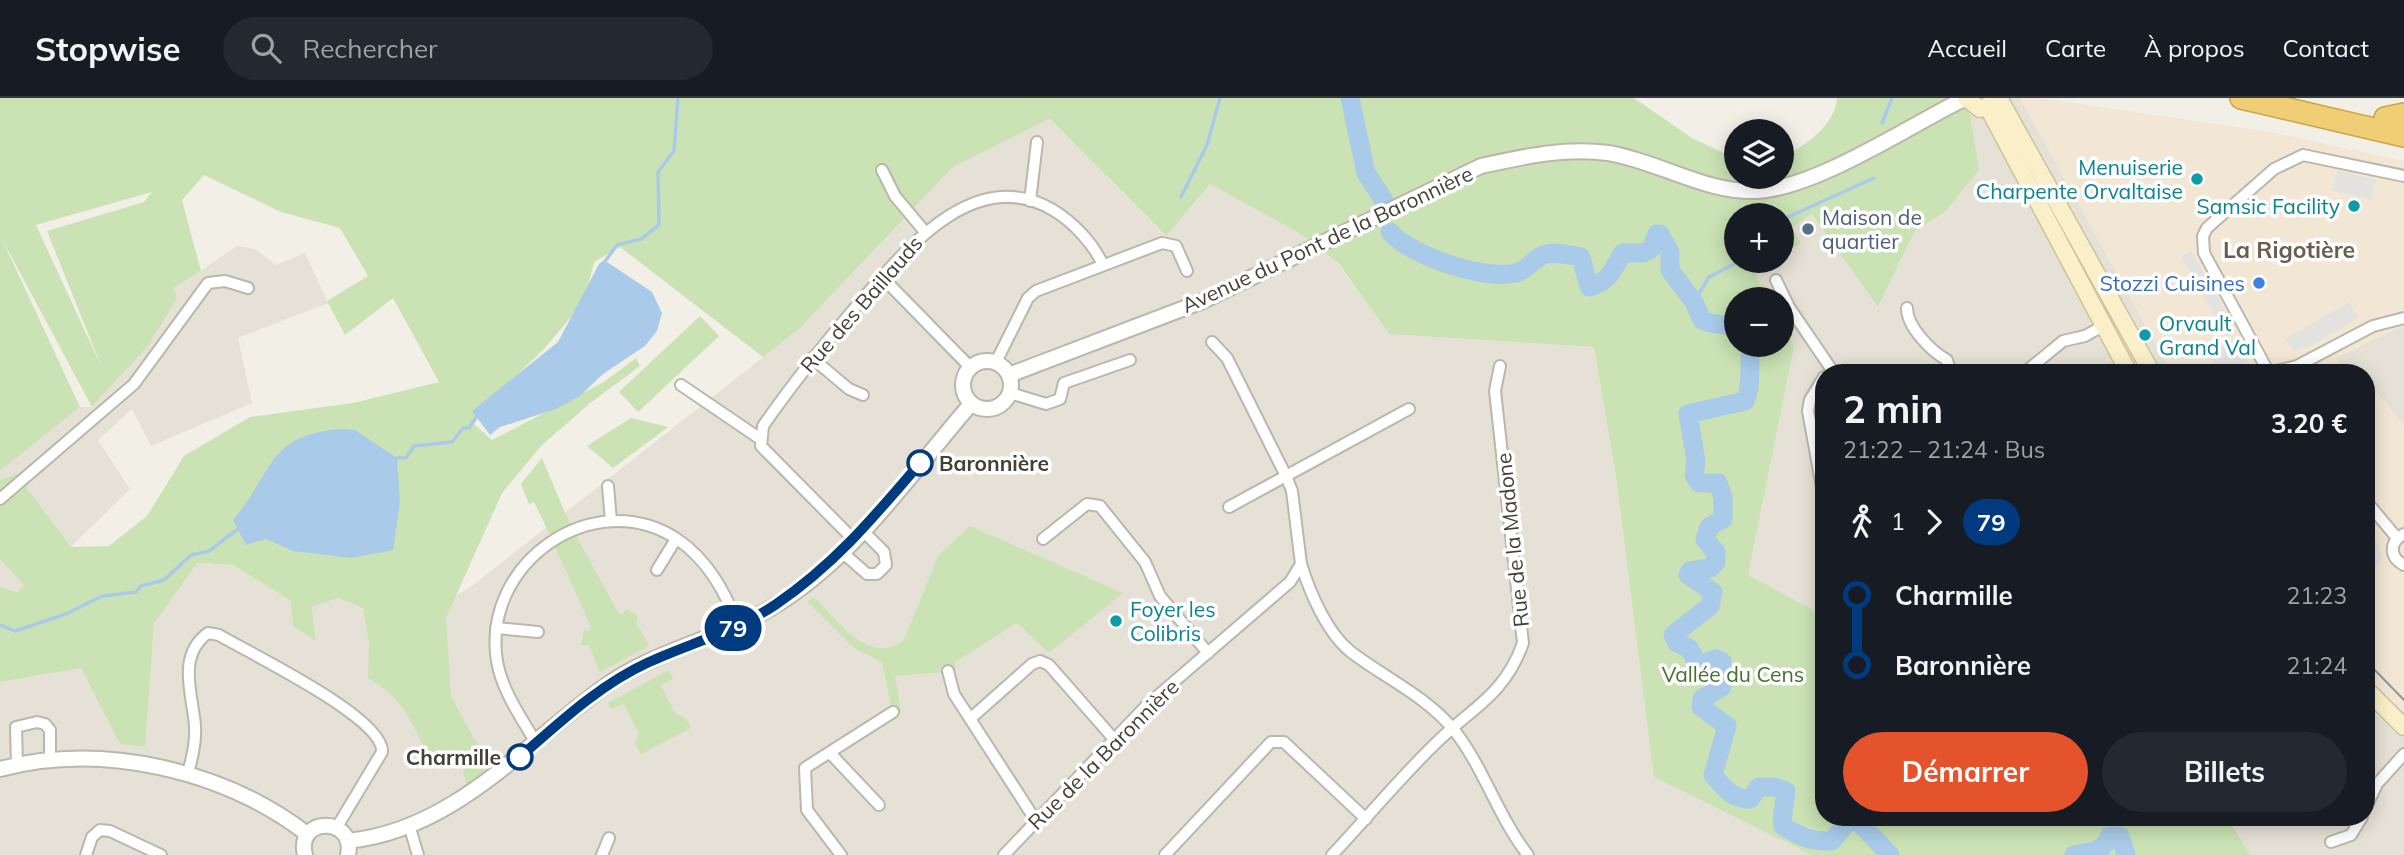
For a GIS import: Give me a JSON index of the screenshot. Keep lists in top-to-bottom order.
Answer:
{
  "streets": {
    "street": [
      "Avenue du Pont de la Baronnière",
      "Rue des Baillauds",
      "Rue de la Madone",
      "Rue de la Baronnière"
    ]
  },
  "districts": ["La Rigotière"],
  "parks": ["Vallée du Cens"],
  "places": [
    "Menuiserie Charpente Orvaltaise",
    "Samsic Facility",
    "Maison de quartier",
    "Stozzi Cuisines",
    "Orvault Grand Val",
    "Baronnière",
    "Foyer les Colibris",
    "Charmille"
  ],
  "lines": ["bus line 79"],
  "page": {
    "header": "Stopwise",
    "search": "Rechercher",
    "nav": [
      "Accueil",
      "Carte",
      "À propos",
      "Contact"
    ],
    "on_map": "79",
    "map_buttons": ["+", "−"],
    "heading": ["2 min", "21:22 – 21:24 · Bus", "3.20 €"],
    "legs": ["1", "79"],
    "list": [
      {
        "name": "Charmille",
        "value": "21:23"
      },
      {
        "name": "Baronnière",
        "value": "21:24"
      }
    ],
    "buttons": ["Démarrer", "Billets"]
  }
}
